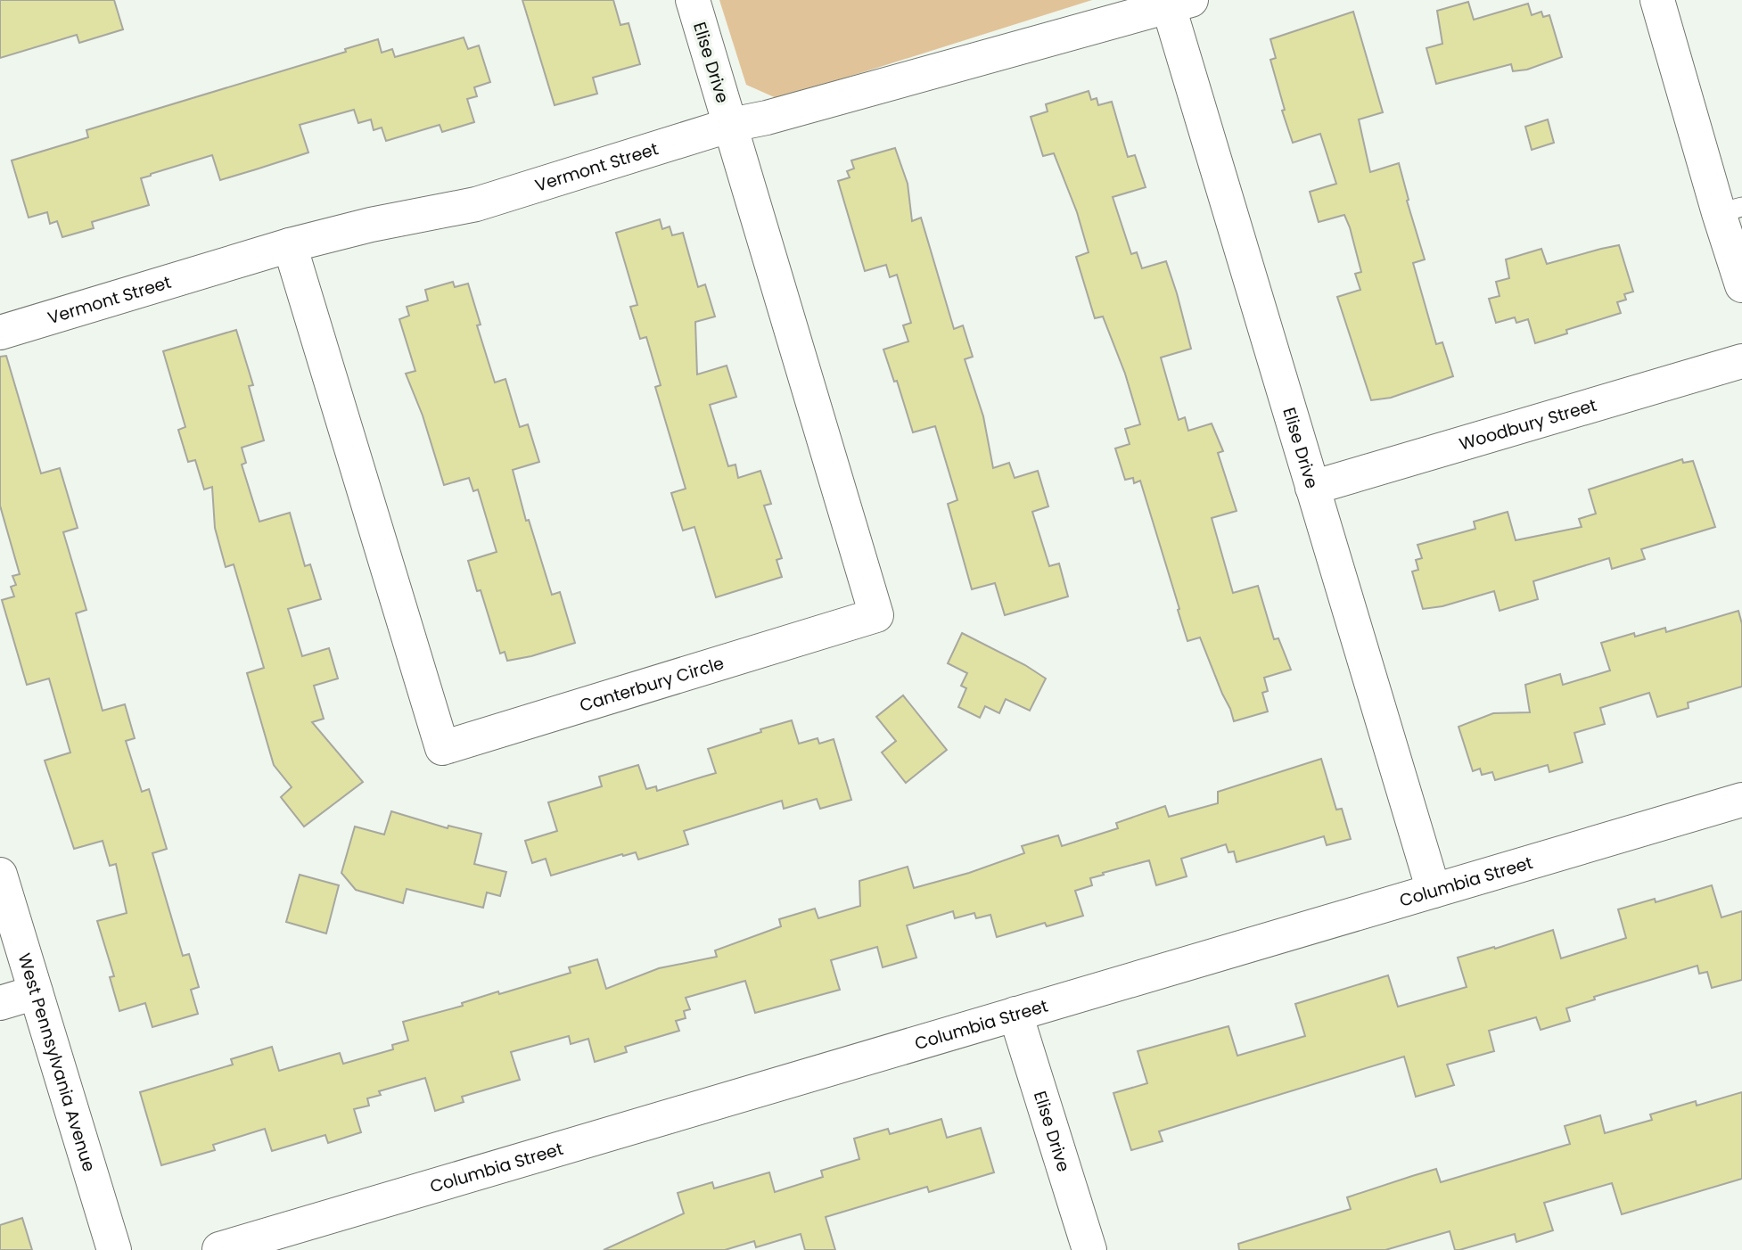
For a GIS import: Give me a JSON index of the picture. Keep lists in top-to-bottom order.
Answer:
{
  "streets": {
    "street": [
      "Elise Drive",
      "Vermont Street",
      "Woodbury Street",
      "Canterbury Circle",
      "Columbia Street",
      "West Pennsylvania Avenue"
    ]
  },
  "crossings": [
    ["Elise Drive", "Vermont Street"],
    ["Elise Drive", "Woodbury Street"],
    ["Elise Drive", "Canterbury Circle"],
    ["Elise Drive", "Columbia Street"],
    ["Vermont Street", "Canterbury Circle"]
  ]
}
